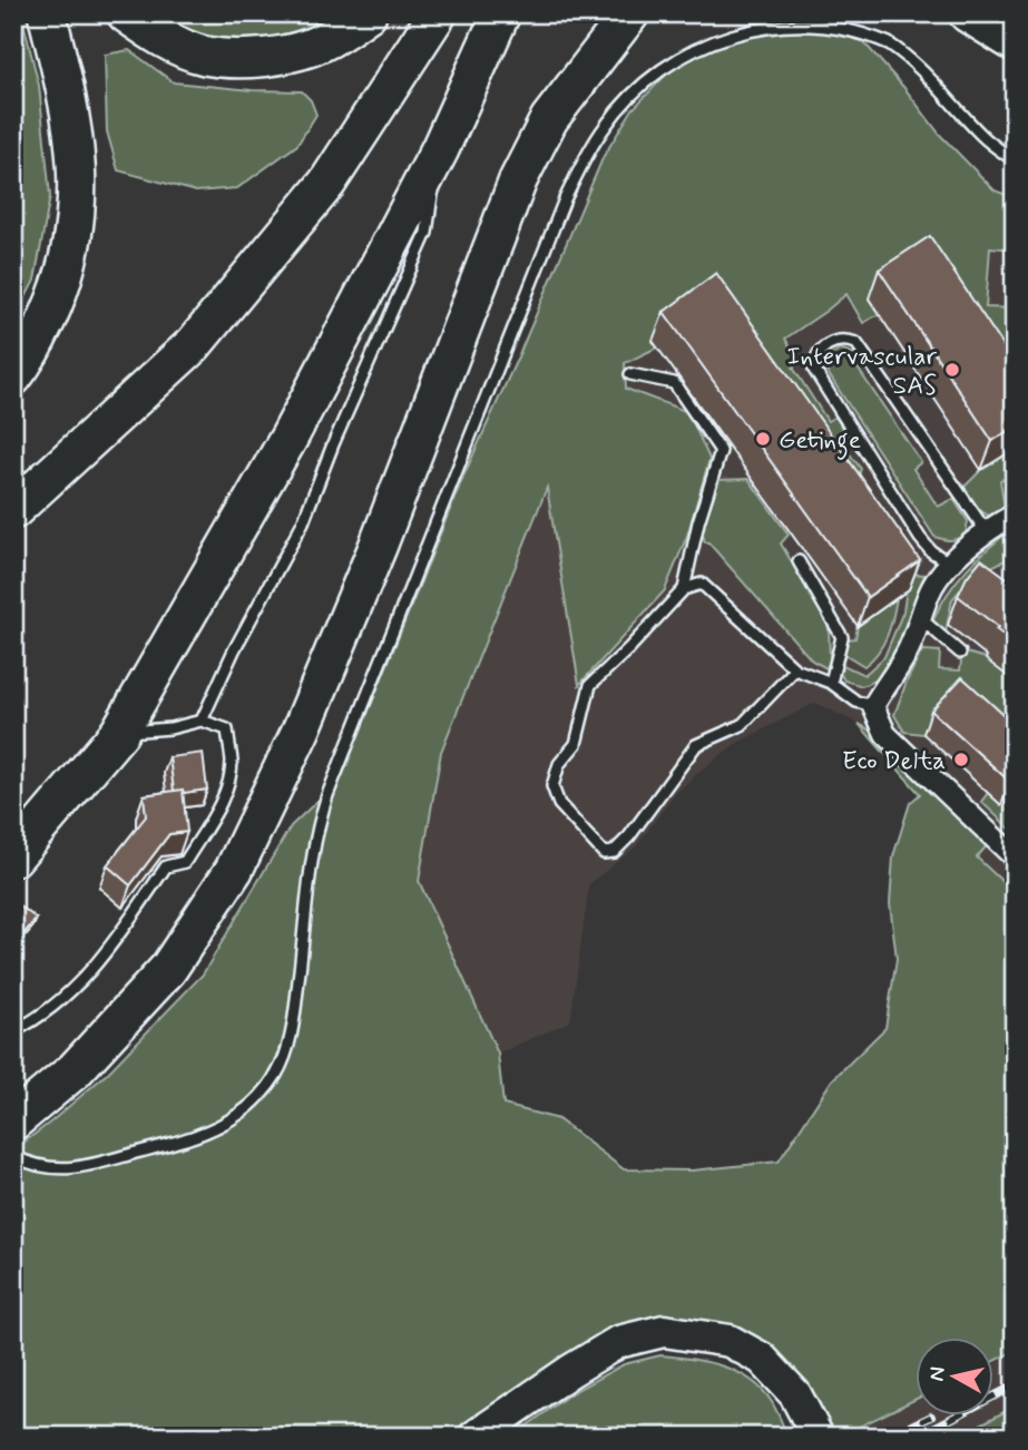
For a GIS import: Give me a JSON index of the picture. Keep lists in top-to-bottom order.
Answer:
{
  "places": ["Intervascular SAS", "Getinge", "Eco Delta"],
  "north": "left"
}
